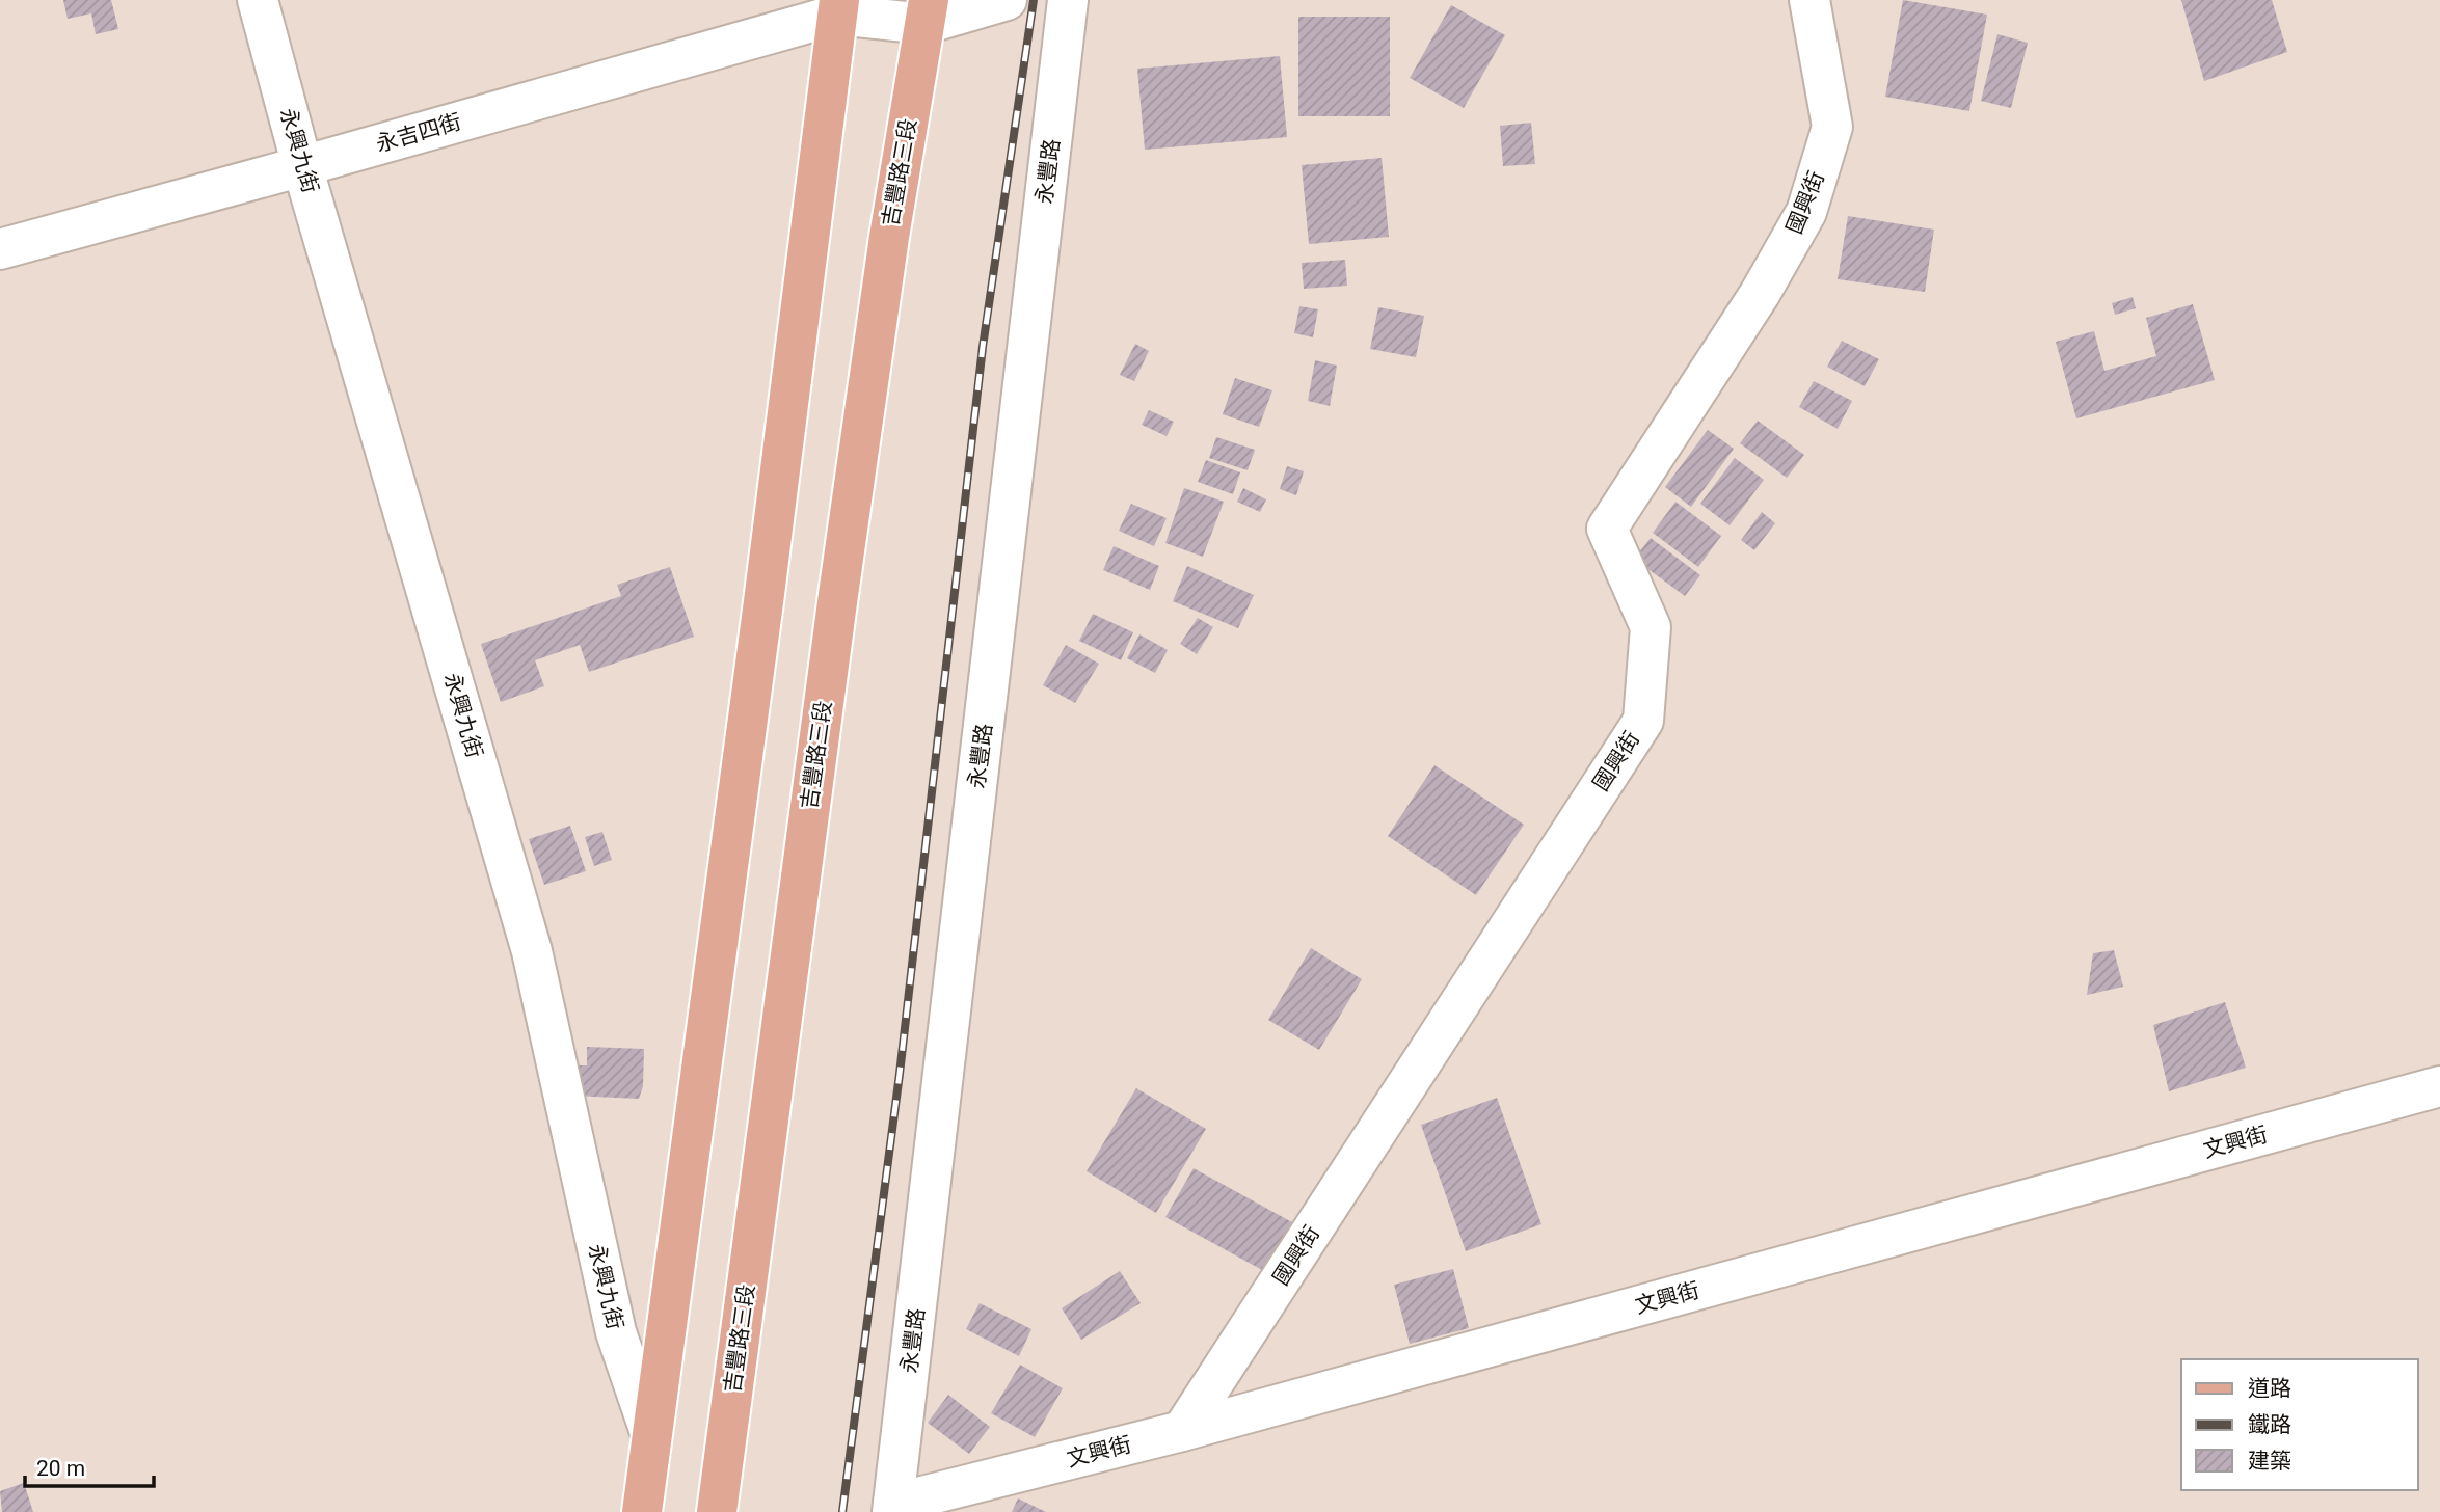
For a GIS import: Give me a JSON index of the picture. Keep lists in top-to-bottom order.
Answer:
{
  "streets": {
    "main road": ["吉豐路三段"],
    "street": [
      "永吉四街",
      "永興九街",
      "永豐路",
      "國興街",
      "文興街"
    ]
  },
  "crossings": [
    ["永吉四街", "永興九街"],
    ["永豐路", "文興街"],
    ["國興街", "文興街"]
  ],
  "legend": ["道路", "鐵路", "建築"],
  "scale_bar": "20 m"
}
